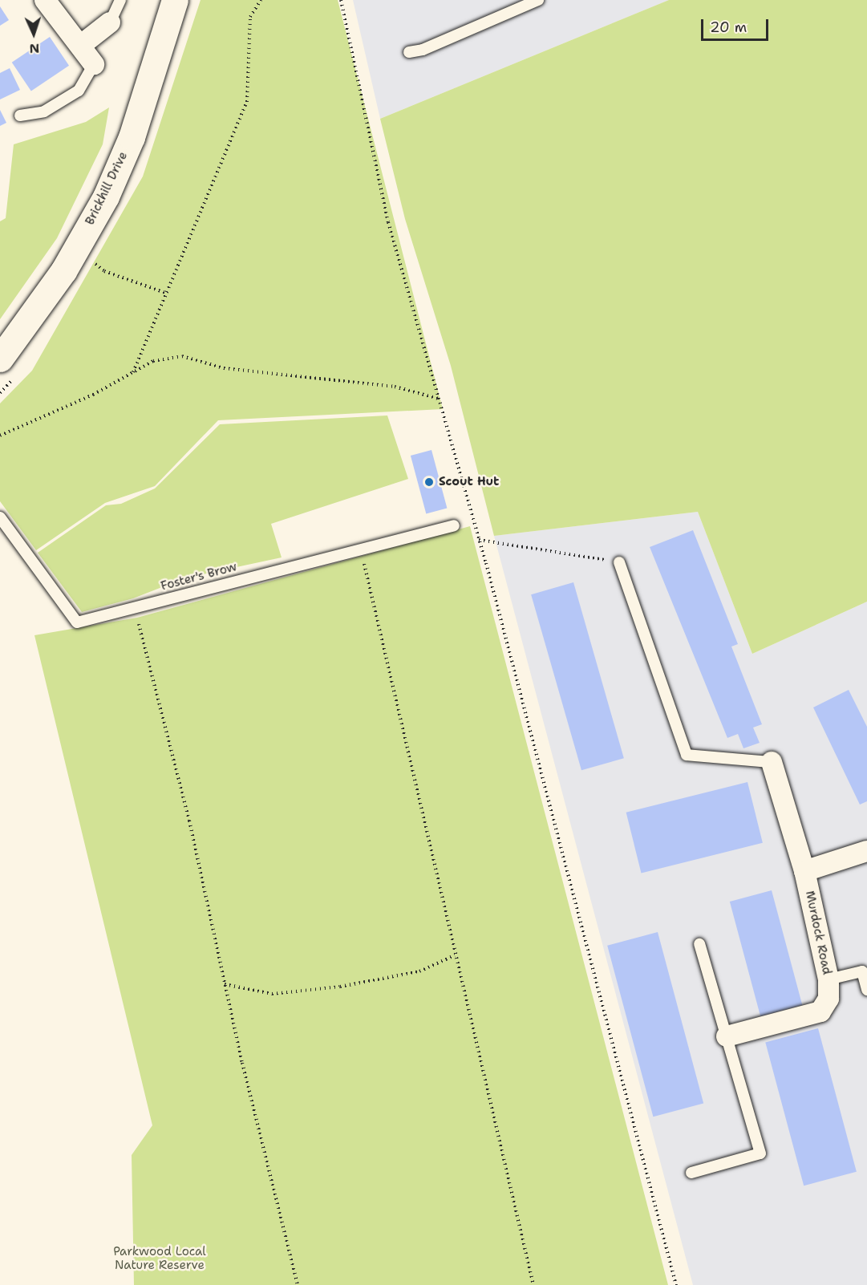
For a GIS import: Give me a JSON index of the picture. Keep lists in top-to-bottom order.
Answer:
{
  "streets": {
    "street": ["Brickhill Drive", "Murdock Road"],
    "lane": ["Foster's Brow"]
  },
  "parks": ["Parkwood Local Nature Reserve"],
  "places": ["Scout Hut"],
  "scale_bar": "20 m",
  "north": "bottom"
}
